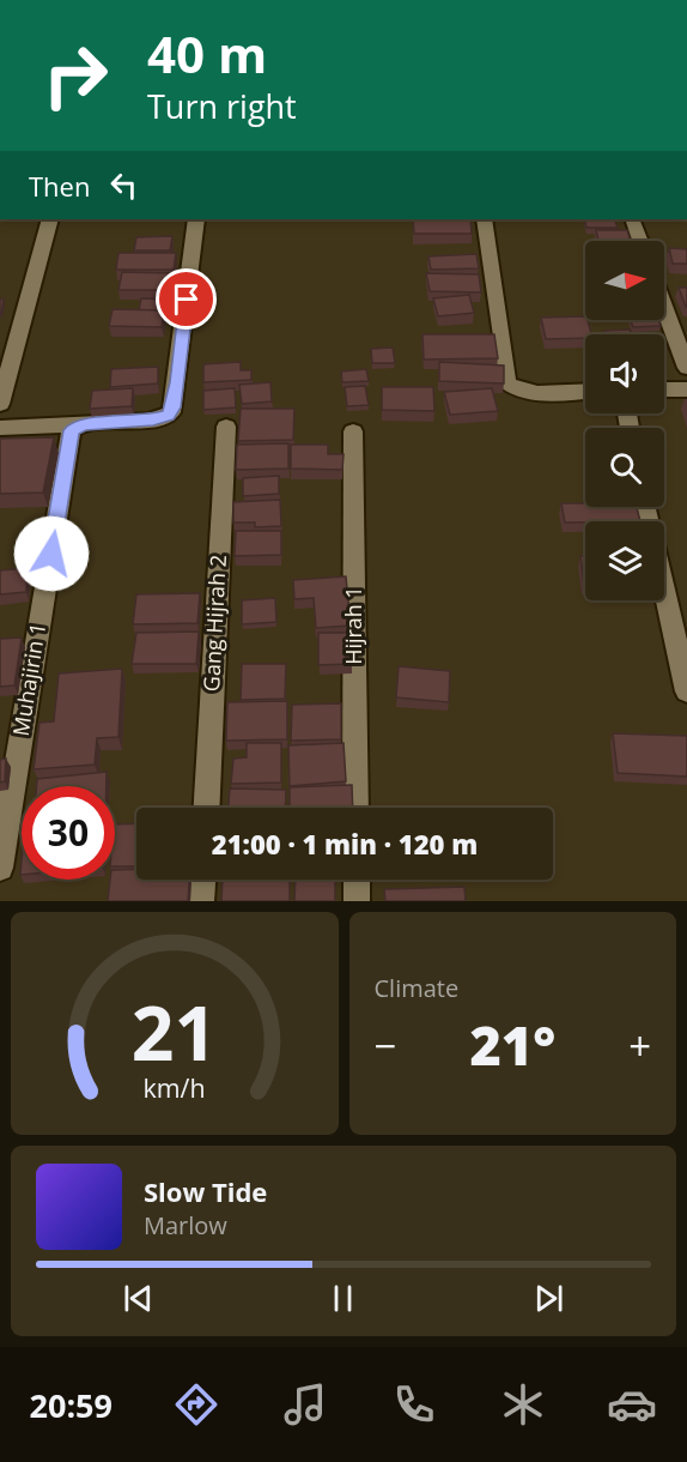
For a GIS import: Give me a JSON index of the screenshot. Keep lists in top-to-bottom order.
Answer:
{
  "streets": {
    "street": ["Gang Hijrah 2", "Hijrah 1", "Muhajirin 1"]
  },
  "north": "right",
  "page": {
    "turn": ["40 m", "Turn right"],
    "then": "Then",
    "limit": "30",
    "trip": "21:00 · 1 min · 120 m",
    "tile": "Climate",
    "heat": ["−", "21°", "+"],
    "song": ["Slow Tide", "Marlow"],
    "tabs": "20:59",
    "gauge": ["21", "km/h"]
  }
}
